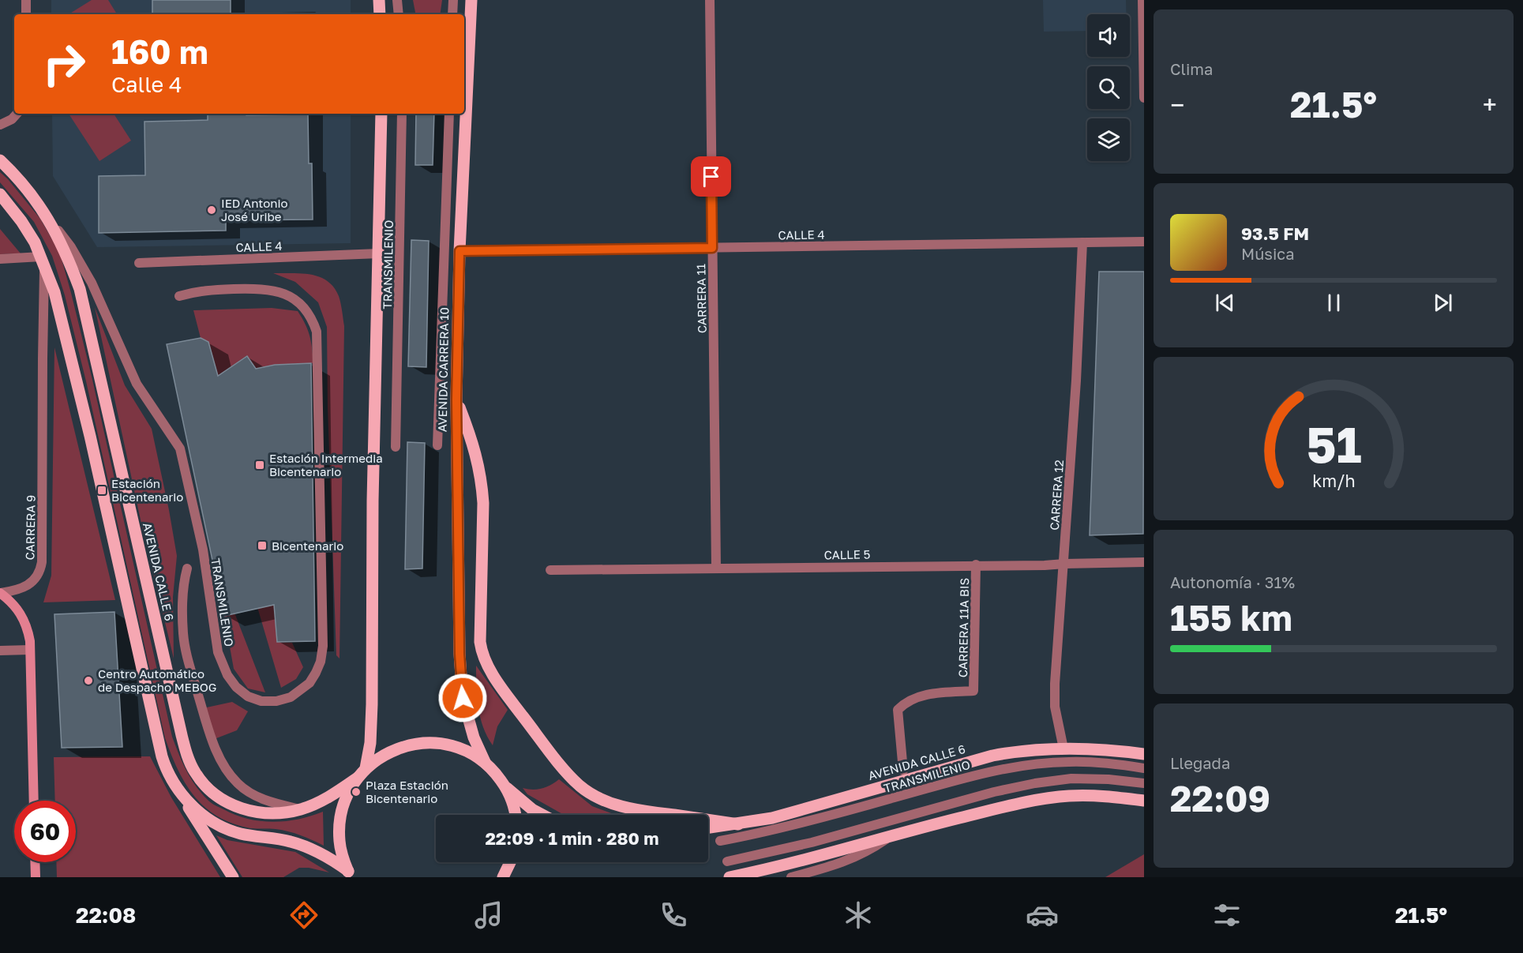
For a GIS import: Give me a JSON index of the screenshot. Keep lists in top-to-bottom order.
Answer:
{
  "streets": {
    "main road": ["AVENIDA CARRERA 10", "AVENIDA CALLE 6"],
    "street": [
      "CALLE 4",
      "TRANSMILENIO",
      "CARRERA 11",
      "CARRERA 12",
      "CARRERA 9",
      "CALLE 5",
      "CARRERA 11A BIS"
    ]
  },
  "crossings": [
    ["CALLE 4", "CARRERA 11"],
    ["CALLE 4", "AVENIDA CARRERA 10"],
    ["CALLE 4", "CARRERA 12"],
    ["TRANSMILENIO", "AVENIDA CALLE 6"],
    ["CARRERA 11", "CALLE 5"],
    ["CARRERA 12", "CALLE 5"],
    ["CARRERA 12", "AVENIDA CALLE 6"],
    ["CALLE 5", "CARRERA 11A BIS"]
  ],
  "places": {
    "other": ["IED Antonio José Uribe", "Centro Automático de Despacho MEBOG", "Plaza Estación Bicentenario"],
    "transit": ["Estación Intermedia Bicentenario", "Estación Bicentenario", "Bicentenario"]
  },
  "page": {
    "tile": [
      "Clima",
      ["Autonomía · 31%", "155 km"],
      ["Llegada", "22:09"]
    ],
    "turn": ["160 m", "Calle 4"],
    "heat": ["−", "21.5°", "+"],
    "song": ["93.5 FM", "Música"],
    "limit": "60",
    "trip": "22:09 · 1 min · 280 m",
    "tabs": ["22:08", "21.5°"],
    "gauge": ["51", "km/h"]
  }
}
